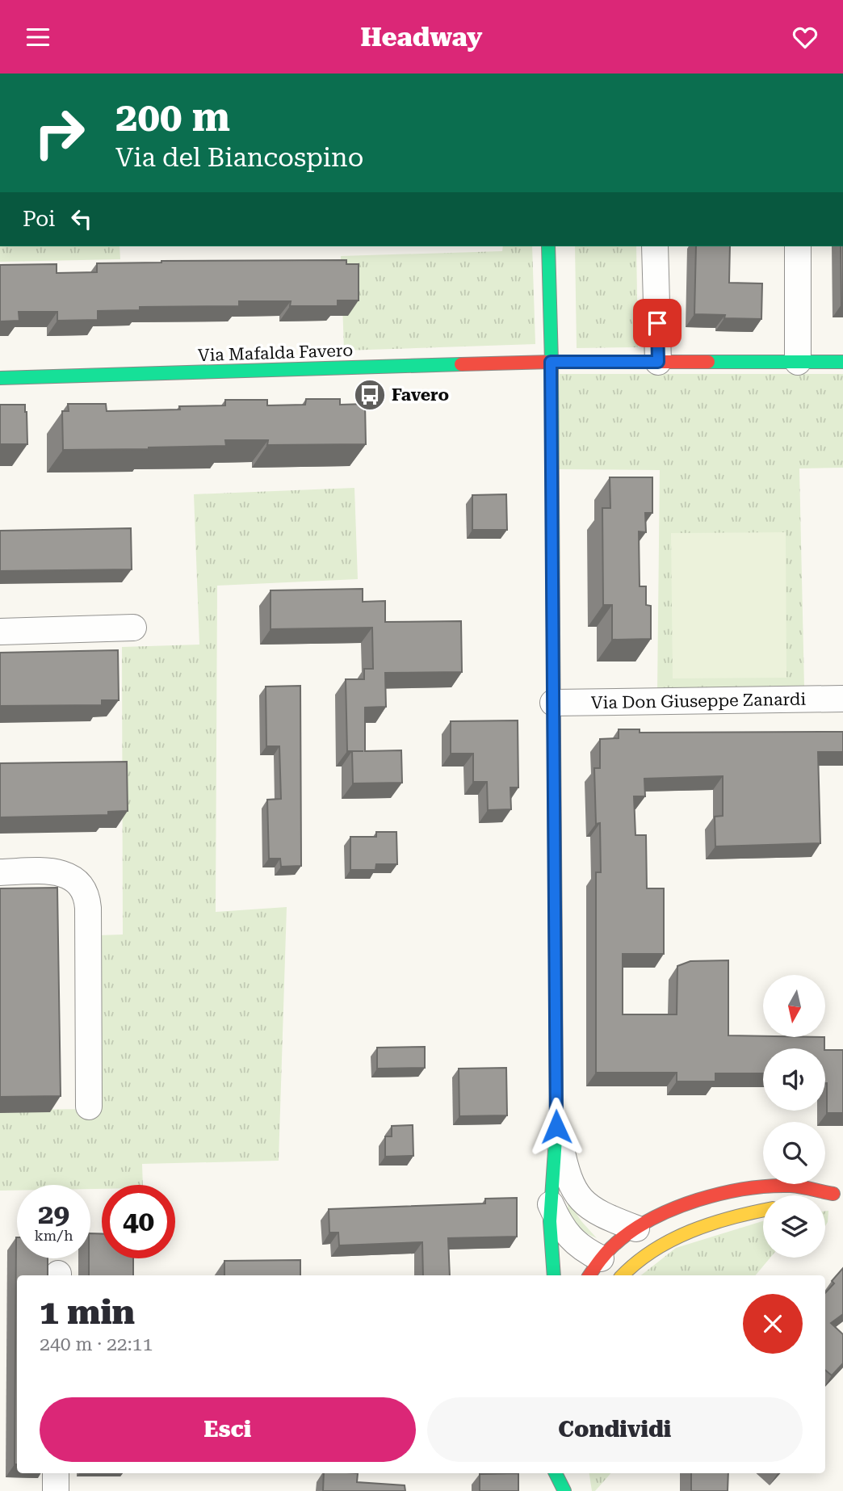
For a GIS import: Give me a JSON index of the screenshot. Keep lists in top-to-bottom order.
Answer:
{
  "streets": {
    "street": ["Via Mafalda Favero", "Via Don Giuseppe Zanardi"]
  },
  "places": {
    "bus stop": ["Favero"]
  },
  "north": "bottom",
  "page": {
    "header": "Headway",
    "turn": ["200 m", "Via del Biancospino"],
    "then": "Poi",
    "speed": "29 km/h",
    "limit": "40",
    "heading": ["1 min", "240 m · 22:11"],
    "buttons": ["Esci", "Condividi"]
  }
}
